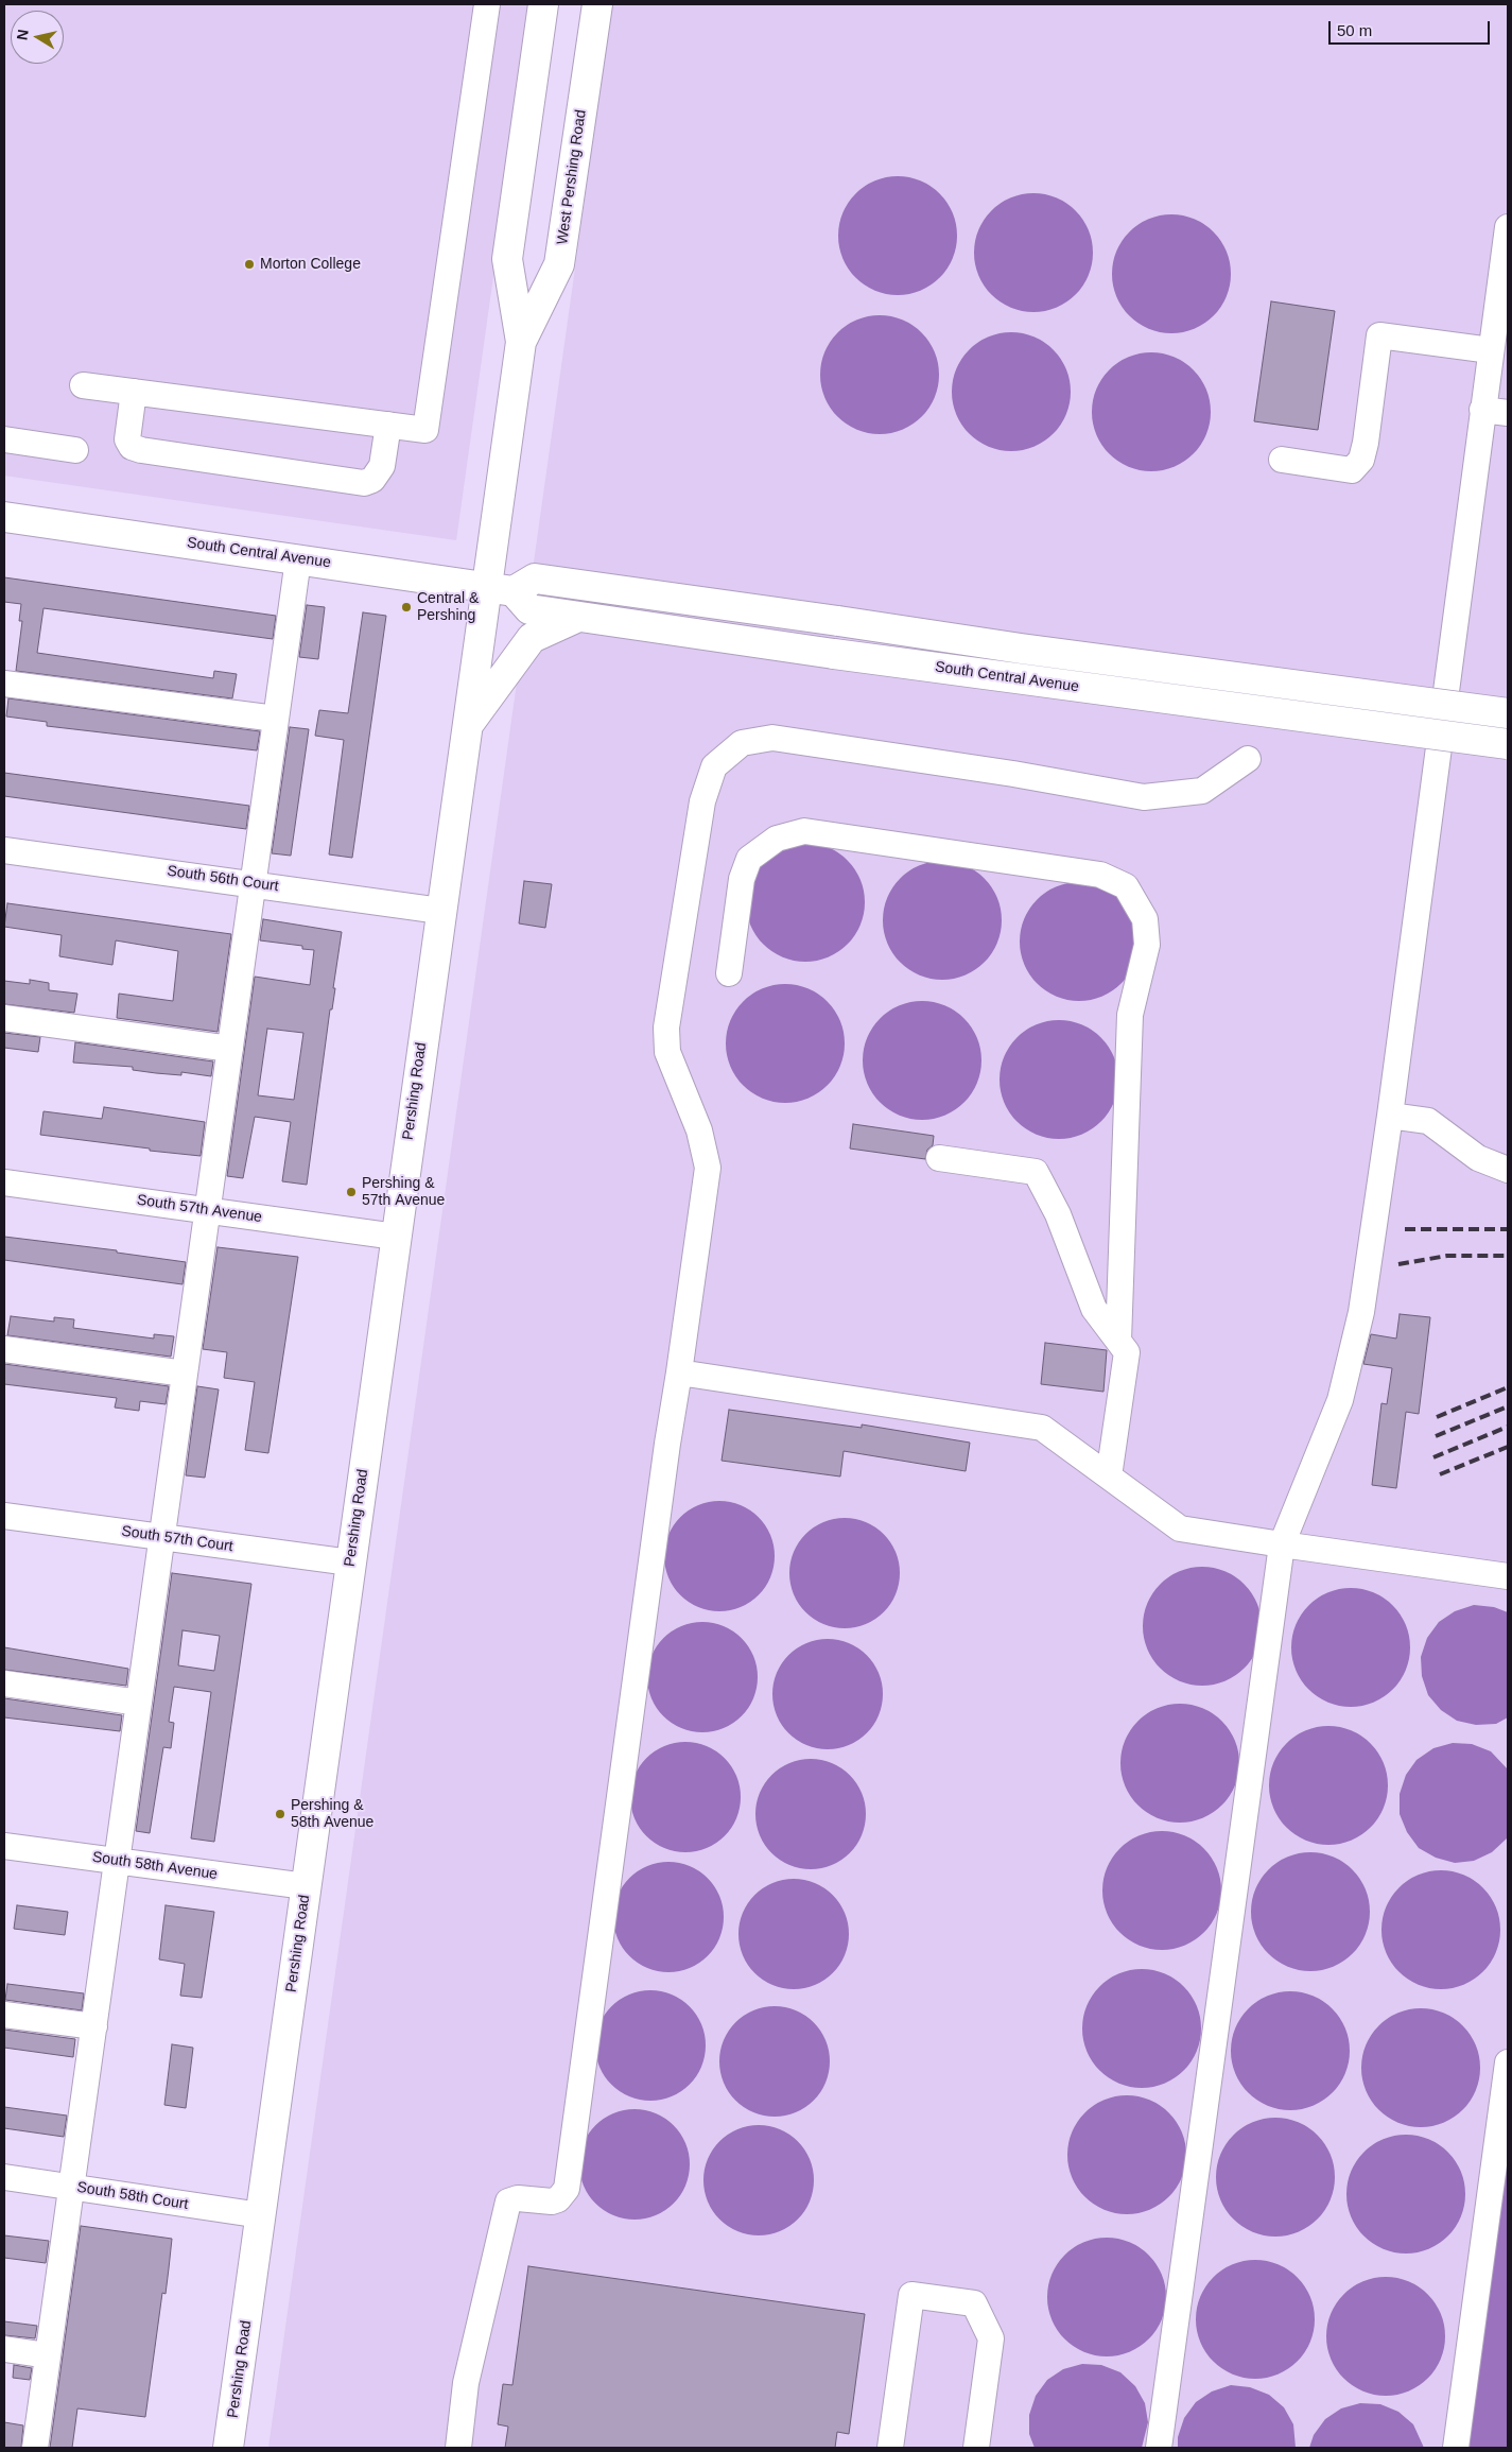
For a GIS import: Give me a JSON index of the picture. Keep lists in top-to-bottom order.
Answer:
{
  "streets": {
    "main road": ["West Pershing Road", "South Central Avenue", "Pershing Road"],
    "street": [
      "South 56th Court",
      "South 57th Avenue",
      "South 57th Court",
      "South 58th Avenue",
      "South 58th Court"
    ]
  },
  "crossings": [
    ["West Pershing Road", "South Central Avenue"],
    ["West Pershing Road", "Pershing Road"],
    ["South Central Avenue", "Pershing Road"],
    ["South 56th Court", "Pershing Road"],
    ["Pershing Road", "South 57th Avenue"],
    ["Pershing Road", "South 57th Court"],
    ["Pershing Road", "South 58th Avenue"],
    ["Pershing Road", "South 58th Court"]
  ],
  "places": [
    "Morton College",
    "Central & Pershing",
    "Pershing & 57th Avenue",
    "Pershing & 58th Avenue"
  ],
  "scale_bar": "50 m",
  "north": "left"
}
